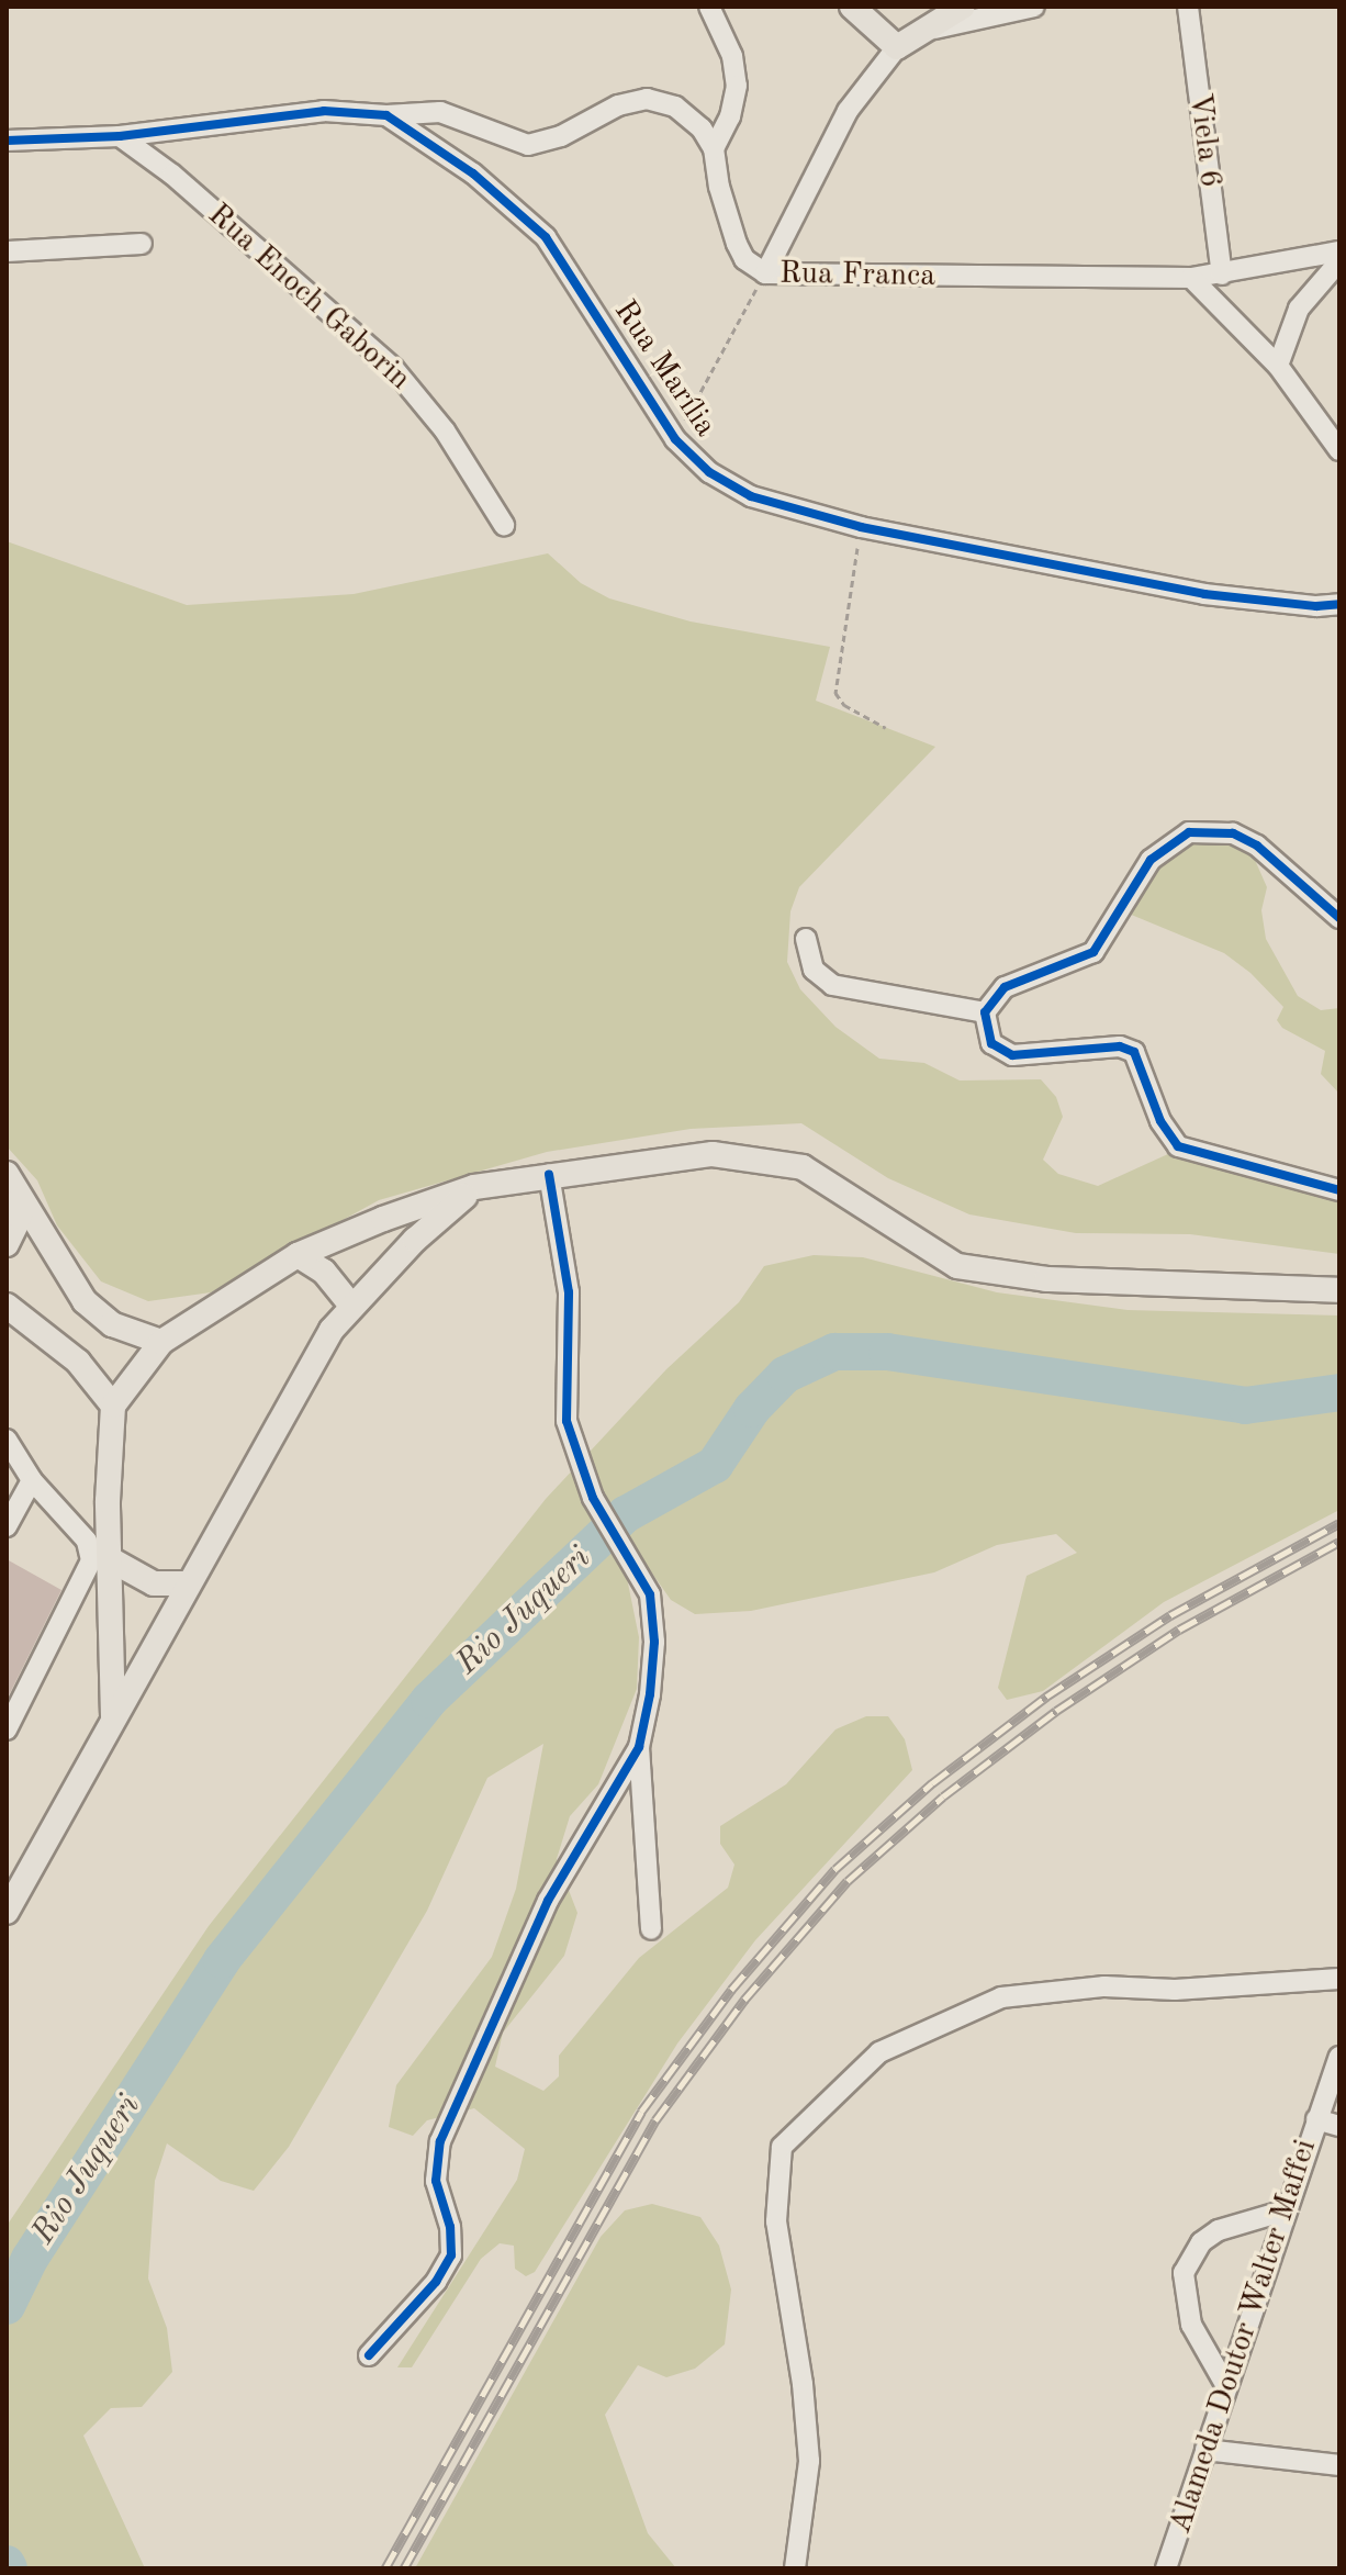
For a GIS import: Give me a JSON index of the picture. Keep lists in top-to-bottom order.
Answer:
{
  "streets": {
    "street": [
      "Viela 6",
      "Rua Franca",
      "Rua Enoch Gaborin",
      "Rua Marília",
      "Alameda Doutor Walter Maffei"
    ]
  },
  "crossings": [
    ["Viela 6", "Rua Franca"],
    ["Rua Enoch Gaborin", "Rua Marília"]
  ],
  "water": ["Rio Juqueri"]
}
